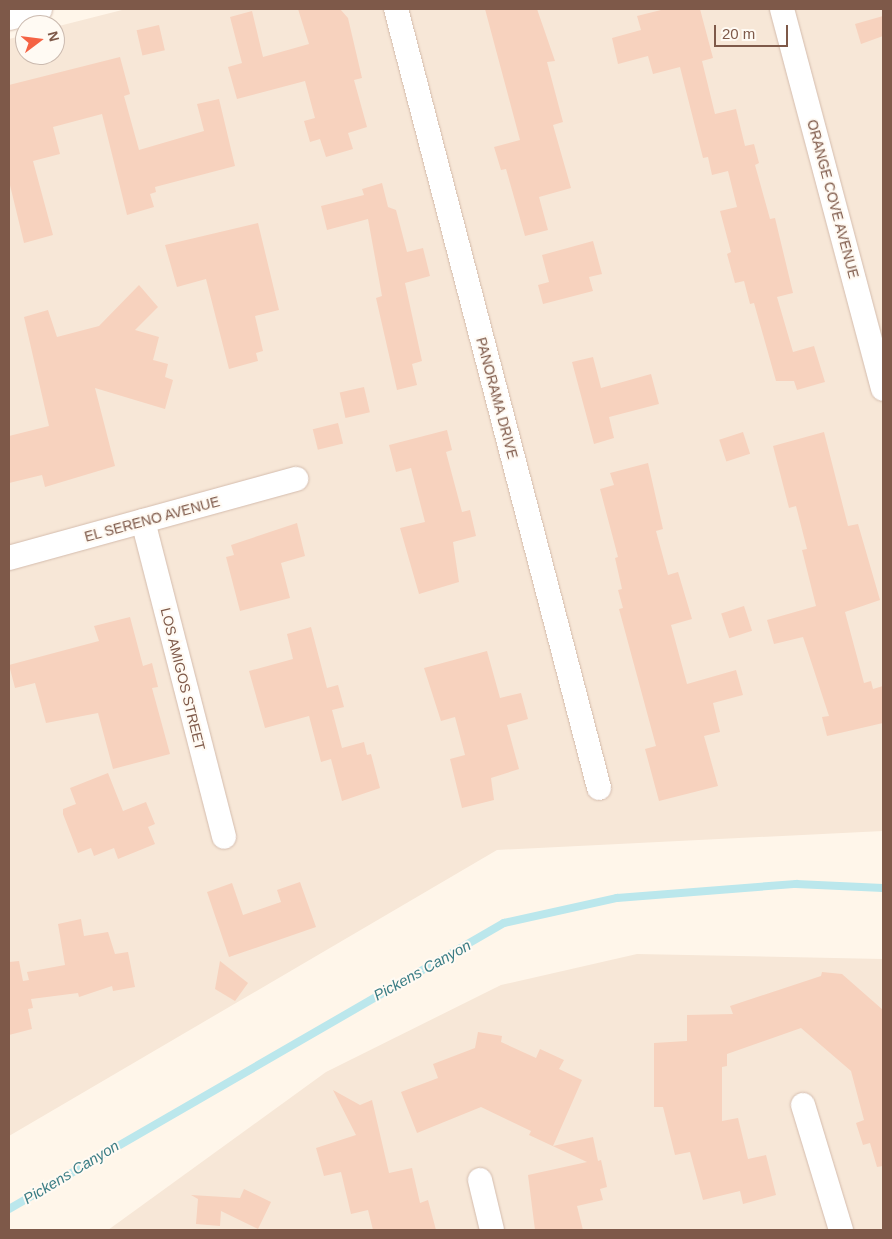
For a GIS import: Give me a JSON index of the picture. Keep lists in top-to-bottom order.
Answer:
{
  "streets": {
    "street": [
      "ORANGE COVE AVENUE",
      "PANORAMA DRIVE",
      "EL SERENO AVENUE",
      "LOS AMIGOS STREET"
    ]
  },
  "crossings": [
    ["EL SERENO AVENUE", "LOS AMIGOS STREET"]
  ],
  "water": ["Pickens Canyon"],
  "scale_bar": "20 m",
  "north": "right"
}
